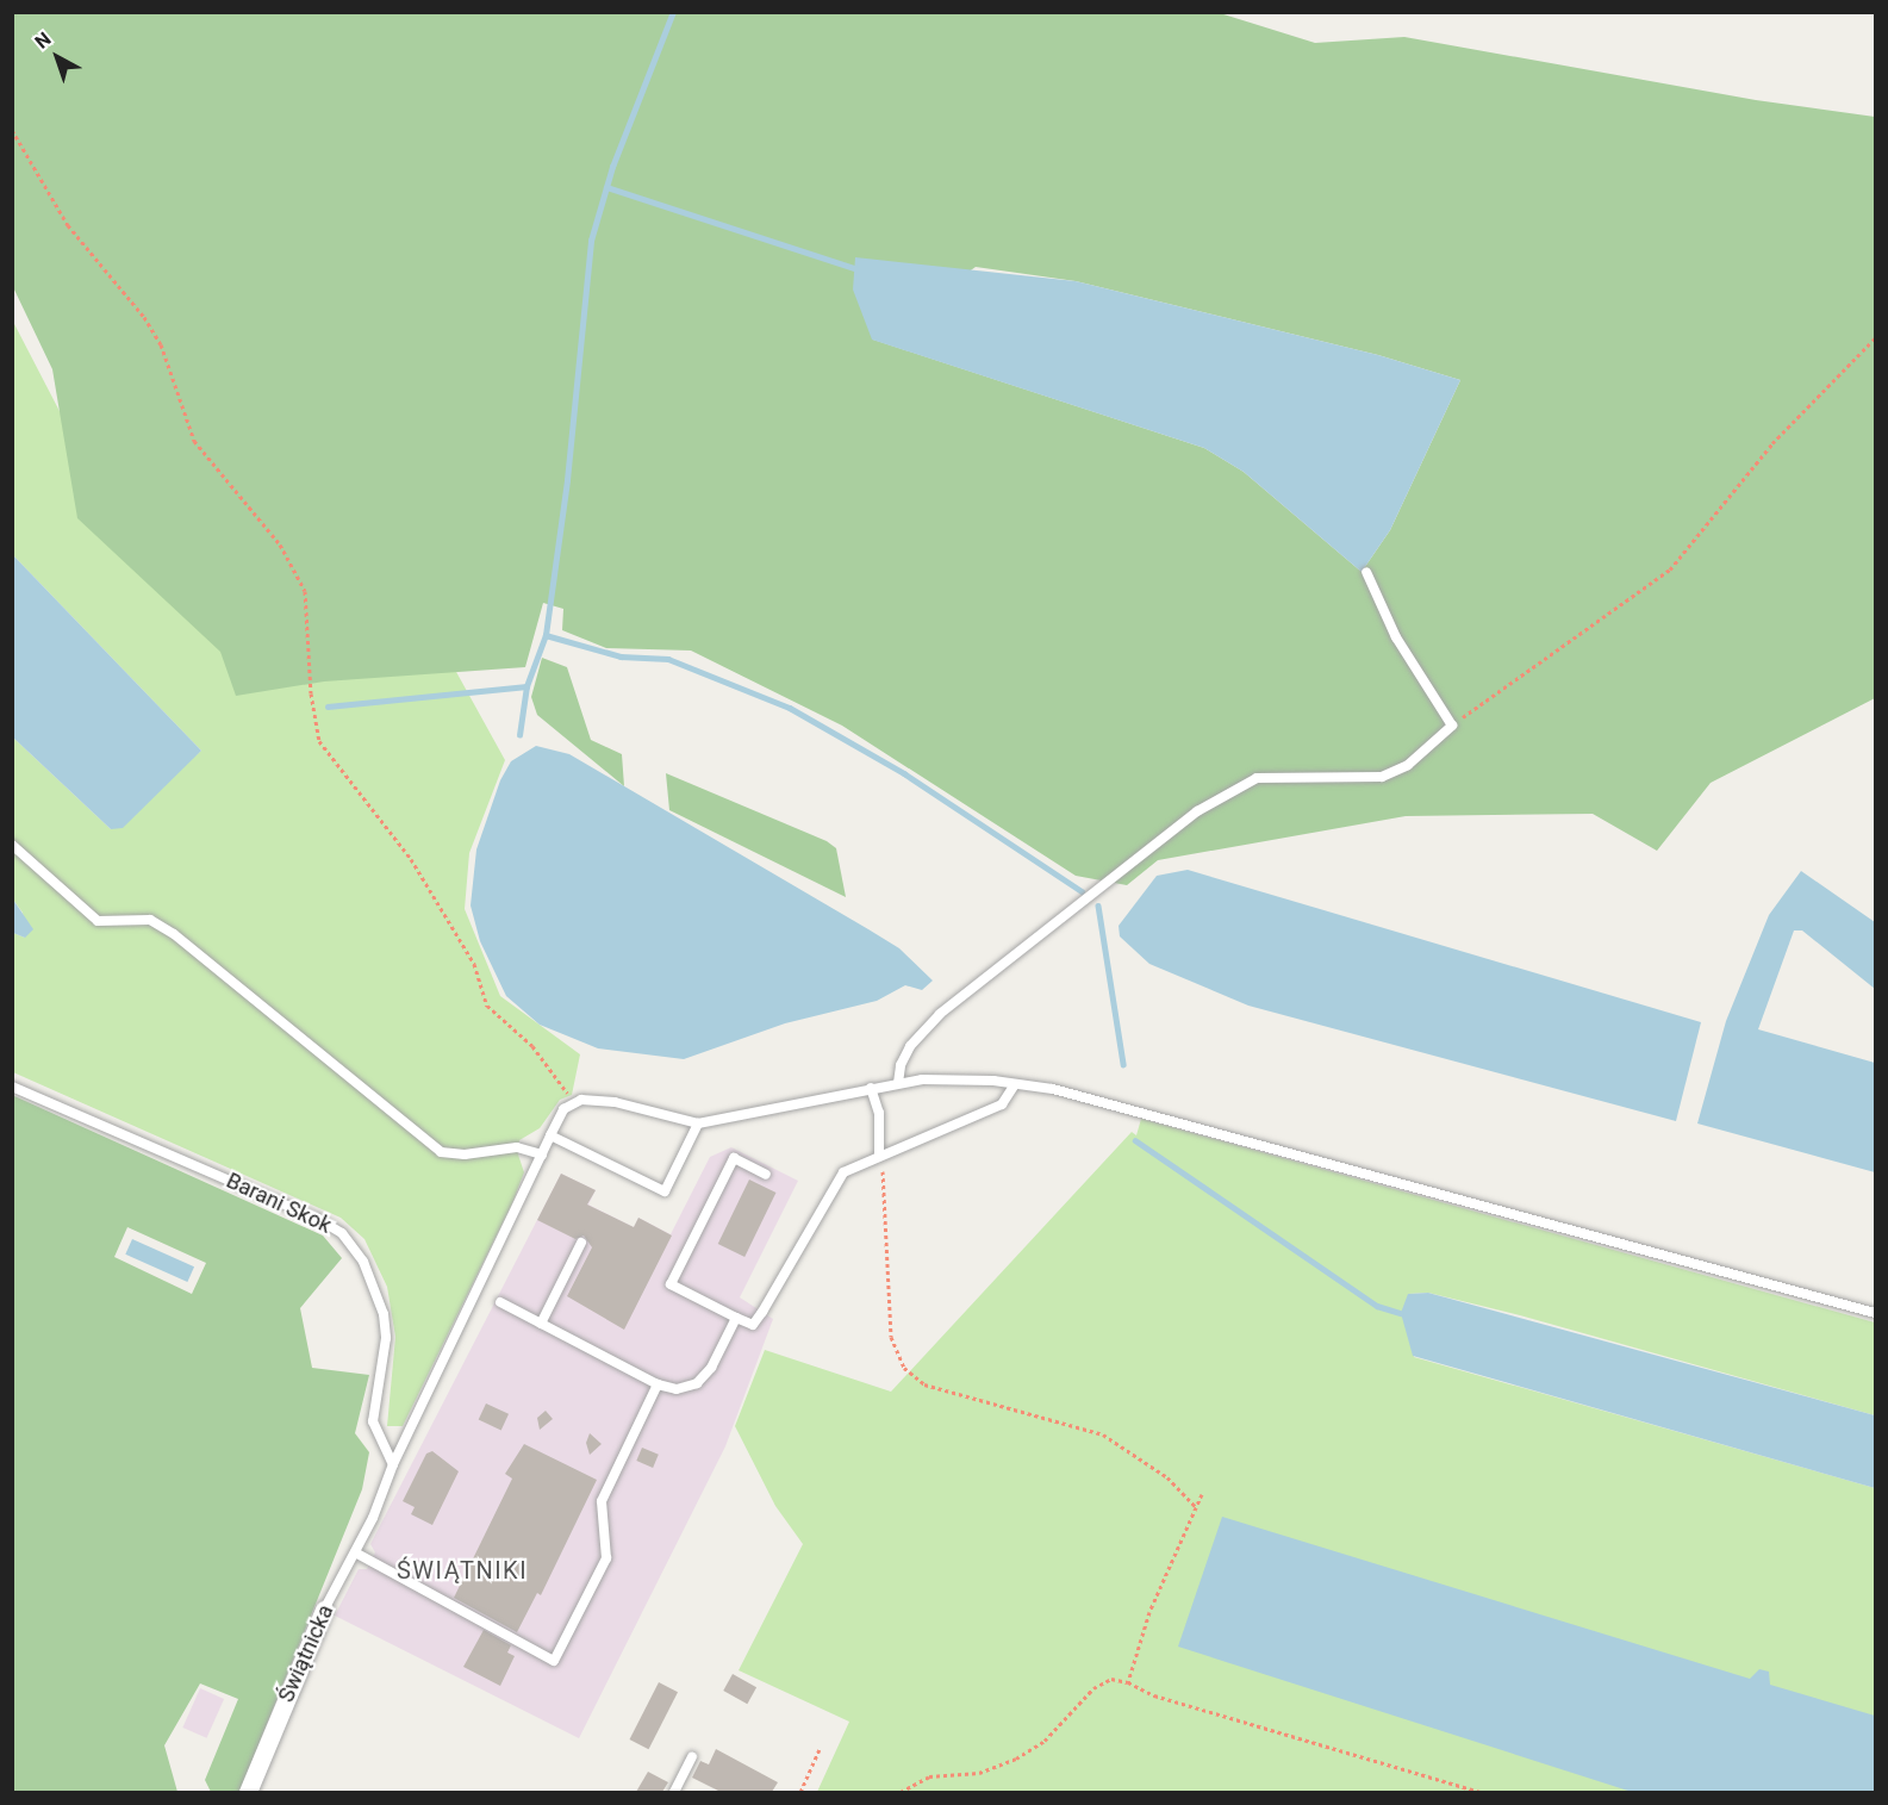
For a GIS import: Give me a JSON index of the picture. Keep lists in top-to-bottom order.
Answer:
{
  "streets": {
    "street": ["Świątnicka"],
    "lane": ["Barani Skok"]
  },
  "crossings": [
    ["Barani Skok", "Świątnicka"]
  ],
  "districts": ["ŚWIĄTNIKI"],
  "north": "top left"
}
